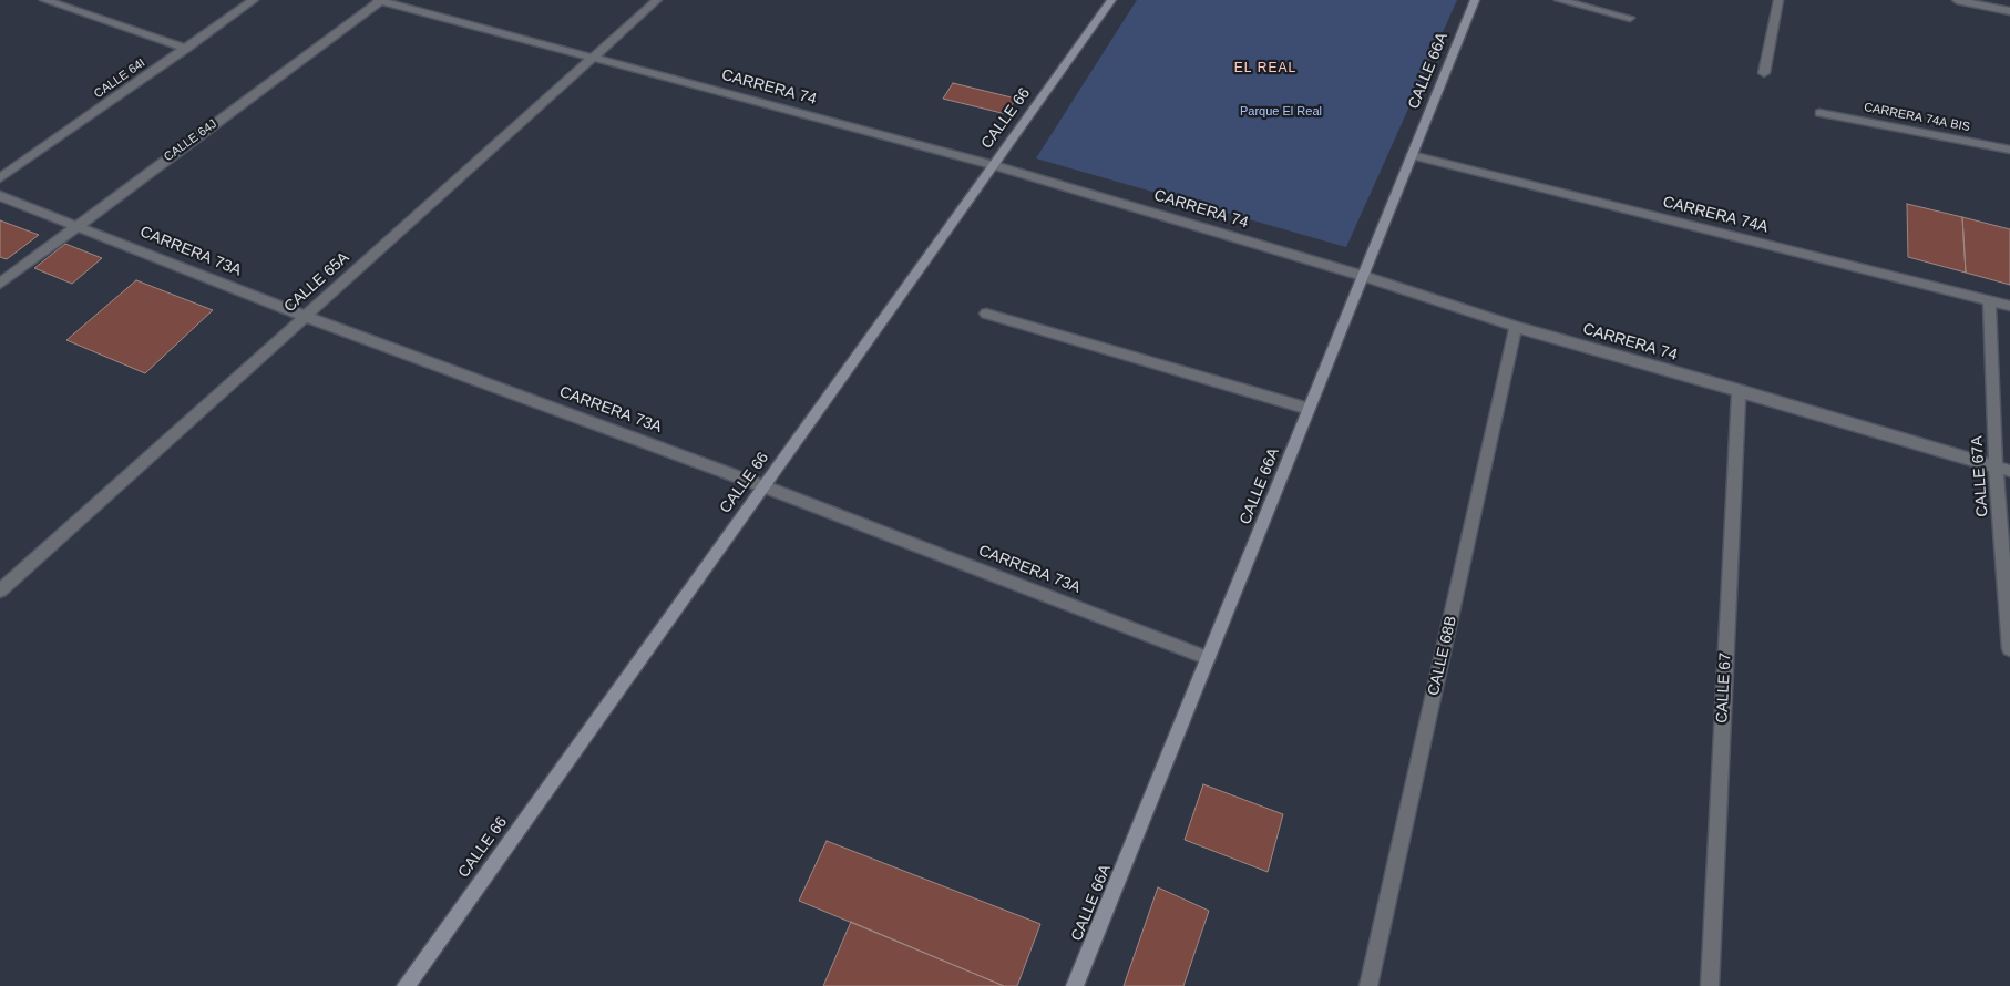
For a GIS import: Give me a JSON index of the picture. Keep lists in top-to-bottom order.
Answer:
{
  "streets": {
    "street": [
      "CALLE 66A",
      "CALLE 64I",
      "CARRERA 74",
      "CARRERA 74A BIS",
      "CALLE 66",
      "CALLE 64J",
      "CARRERA 74A",
      "CARRERA 73A",
      "CALLE 65A",
      "CALLE 67A",
      "CALLE 68B",
      "CALLE 67"
    ]
  },
  "crossings": [
    ["CALLE 66A", "CARRERA 74"],
    ["CALLE 66A", "CARRERA 74A"],
    ["CALLE 66A", "CARRERA 73A"],
    ["CARRERA 74", "CALLE 66"],
    ["CARRERA 74", "CALLE 64J"],
    ["CARRERA 74", "CALLE 65A"],
    ["CARRERA 74", "CALLE 67A"],
    ["CARRERA 74", "CALLE 68B"],
    ["CARRERA 74", "CALLE 67"],
    ["CALLE 66", "CARRERA 73A"],
    ["CALLE 64J", "CARRERA 73A"],
    ["CARRERA 74A", "CALLE 67A"],
    ["CARRERA 73A", "CALLE 65A"]
  ],
  "districts": ["EL REAL"],
  "parks": ["Parque El Real"]
}
